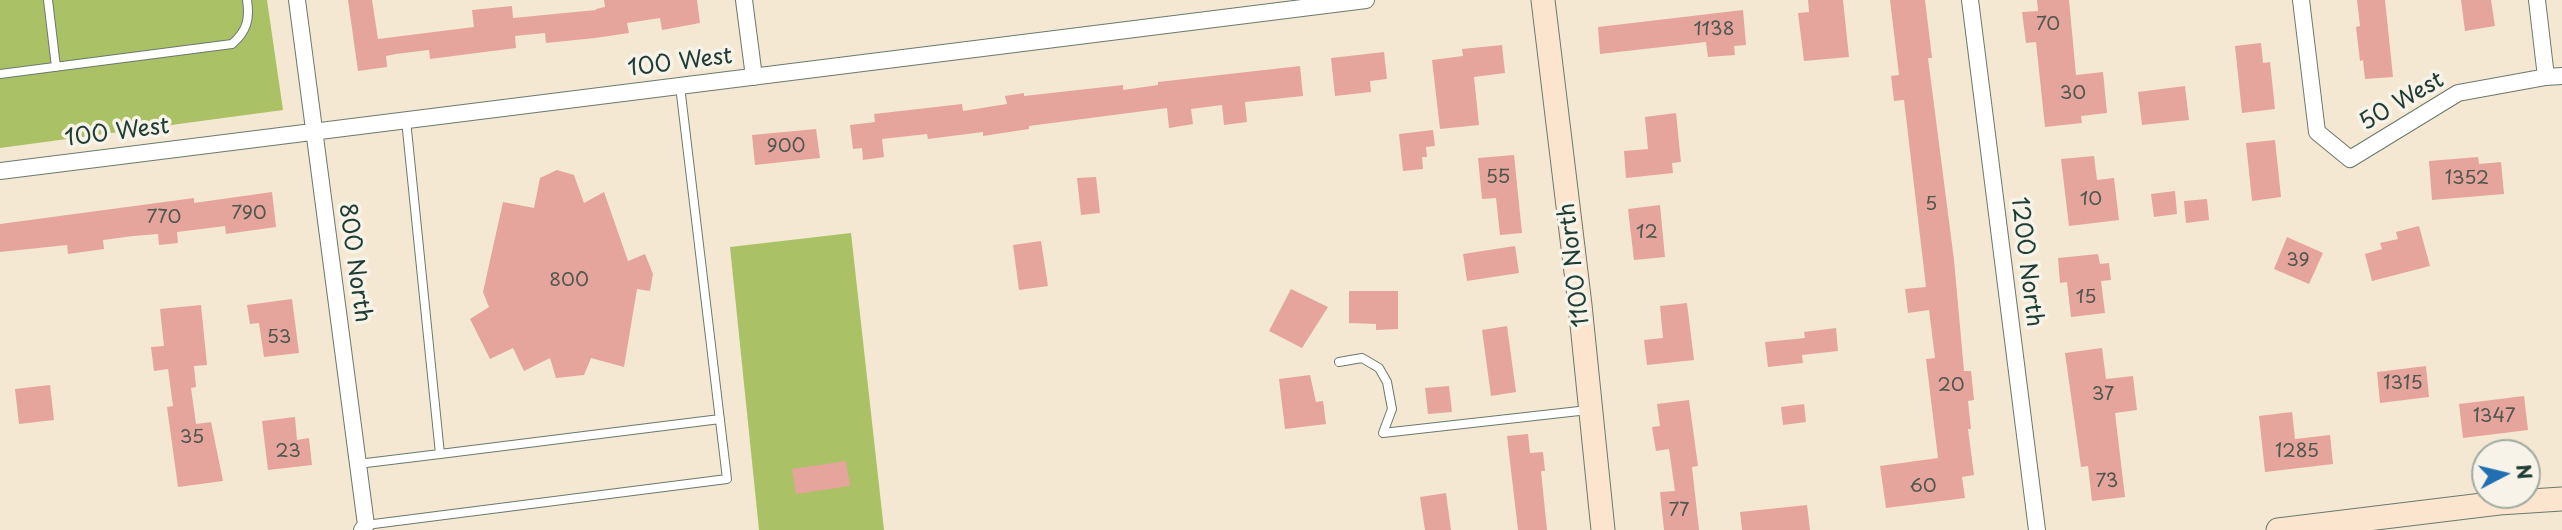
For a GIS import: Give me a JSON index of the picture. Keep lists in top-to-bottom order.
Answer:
{
  "streets": {
    "main road": ["1100 North"],
    "street": [
      "100 West",
      "50 West",
      "1200 North",
      "800 North"
    ]
  },
  "crossings": [
    ["100 West", "800 North"]
  ],
  "house_numbers": [
    "70",
    "1138",
    "30",
    "900",
    "55",
    "1352",
    "10",
    "5",
    "790",
    "770",
    "12",
    "39",
    "800",
    "15",
    "53",
    "1315",
    "20",
    "37",
    "1347",
    "35",
    "23",
    "1285",
    "73",
    "60",
    "77"
  ],
  "north": "right"
}
